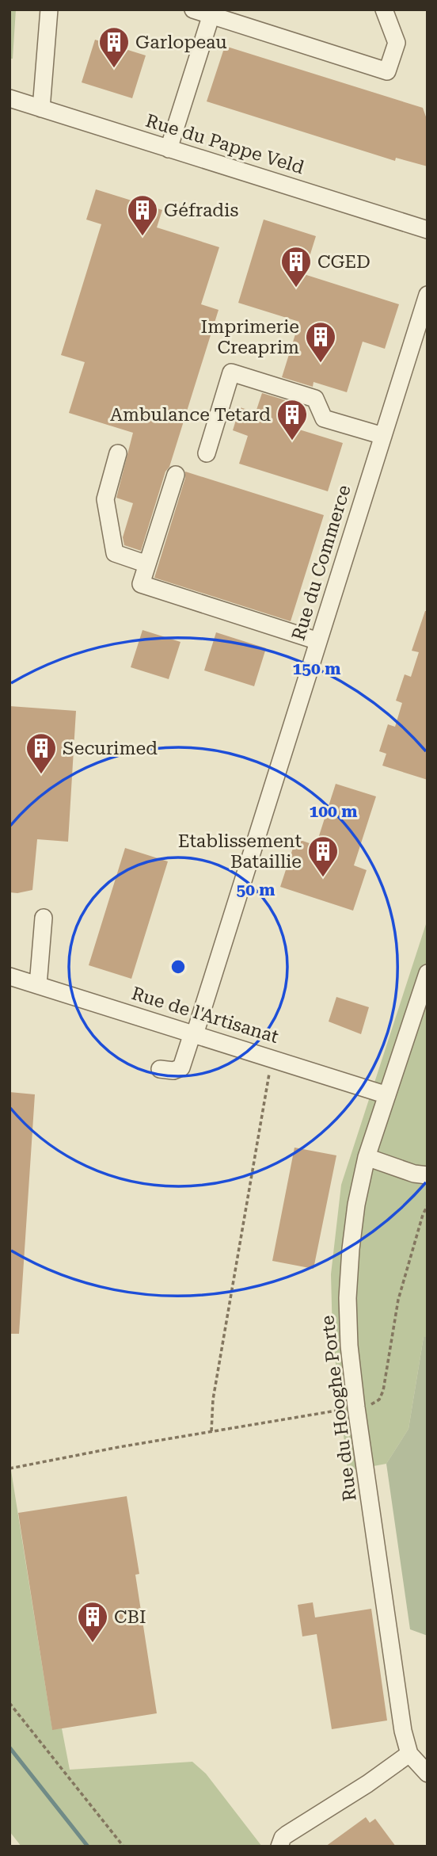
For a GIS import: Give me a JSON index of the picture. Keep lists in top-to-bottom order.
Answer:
{
  "streets": {
    "street": [
      "Rue du Pappe Veld",
      "Rue du Commerce",
      "Rue de l'Artisanat",
      "Rue du Hooghe Porte"
    ]
  },
  "crossings": [
    ["Rue du Commerce", "Rue de l'Artisanat"],
    ["Rue de l'Artisanat", "Rue du Hooghe Porte"]
  ],
  "places": {
    "building": [
      "Garlopeau",
      "Géfradis",
      "CGED",
      "Imprimerie Creaprim",
      "Ambulance Tetard",
      "Securimed",
      "Etablissement Bataillie",
      "CBI"
    ]
  },
  "rings": ["150 m", "100 m", "50 m"]
}
